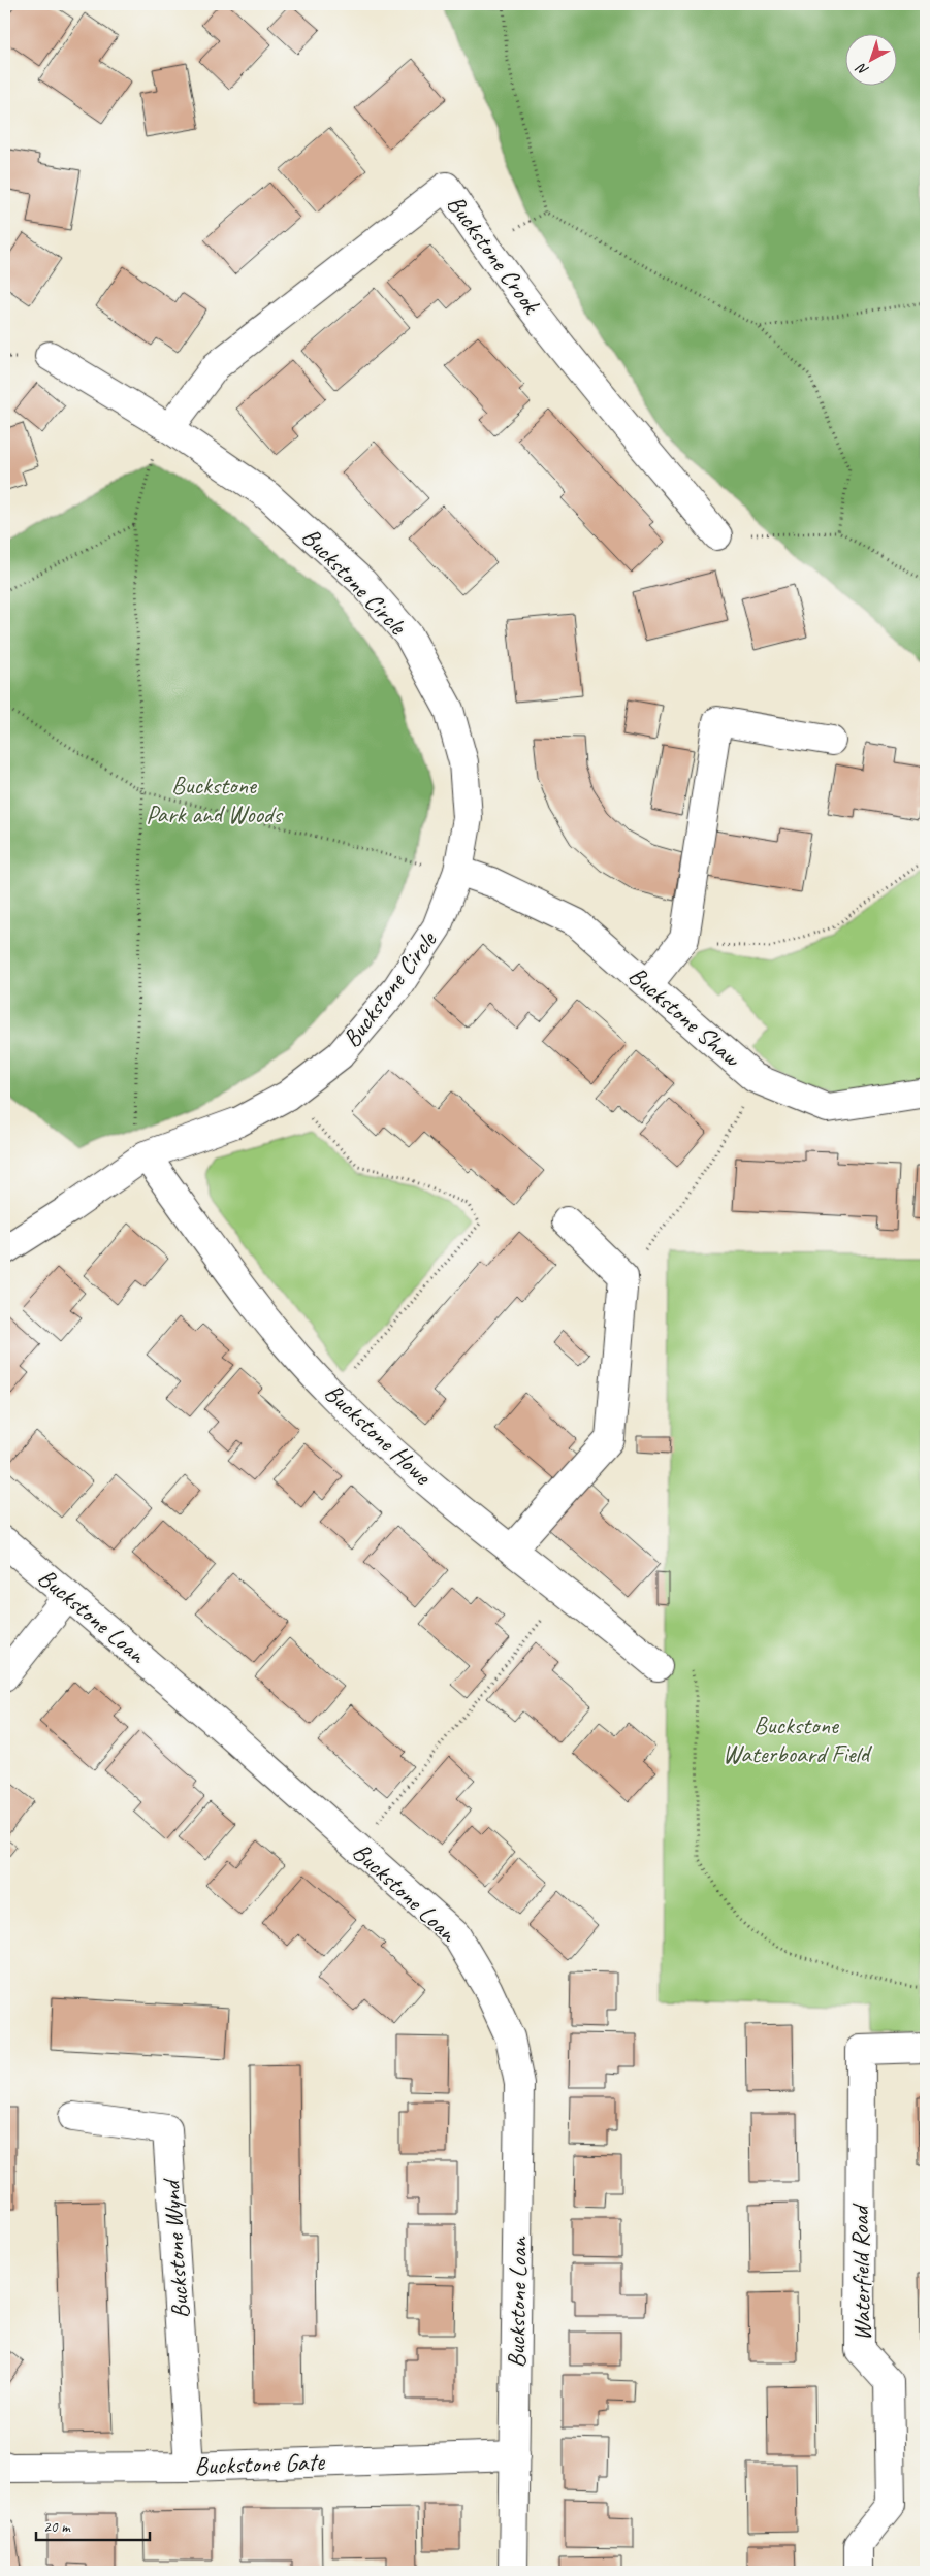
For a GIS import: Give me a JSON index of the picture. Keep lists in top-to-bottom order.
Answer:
{
  "streets": {
    "street": [
      "Buckstone Crook",
      "Buckstone Circle",
      "Buckstone Shaw",
      "Buckstone Howe",
      "Buckstone Loan",
      "Buckstone Wynd",
      "Waterfield Road",
      "Buckstone Gate"
    ]
  },
  "crossings": [
    ["Buckstone Crook", "Buckstone Circle"],
    ["Buckstone Circle", "Buckstone Shaw"],
    ["Buckstone Circle", "Buckstone Howe"],
    ["Buckstone Loan", "Buckstone Gate"],
    ["Buckstone Wynd", "Buckstone Gate"]
  ],
  "parks": ["Buckstone Park and Woods", "Buckstone Waterboard Field"],
  "scale_bar": "20 m",
  "north": "bottom left"
}
